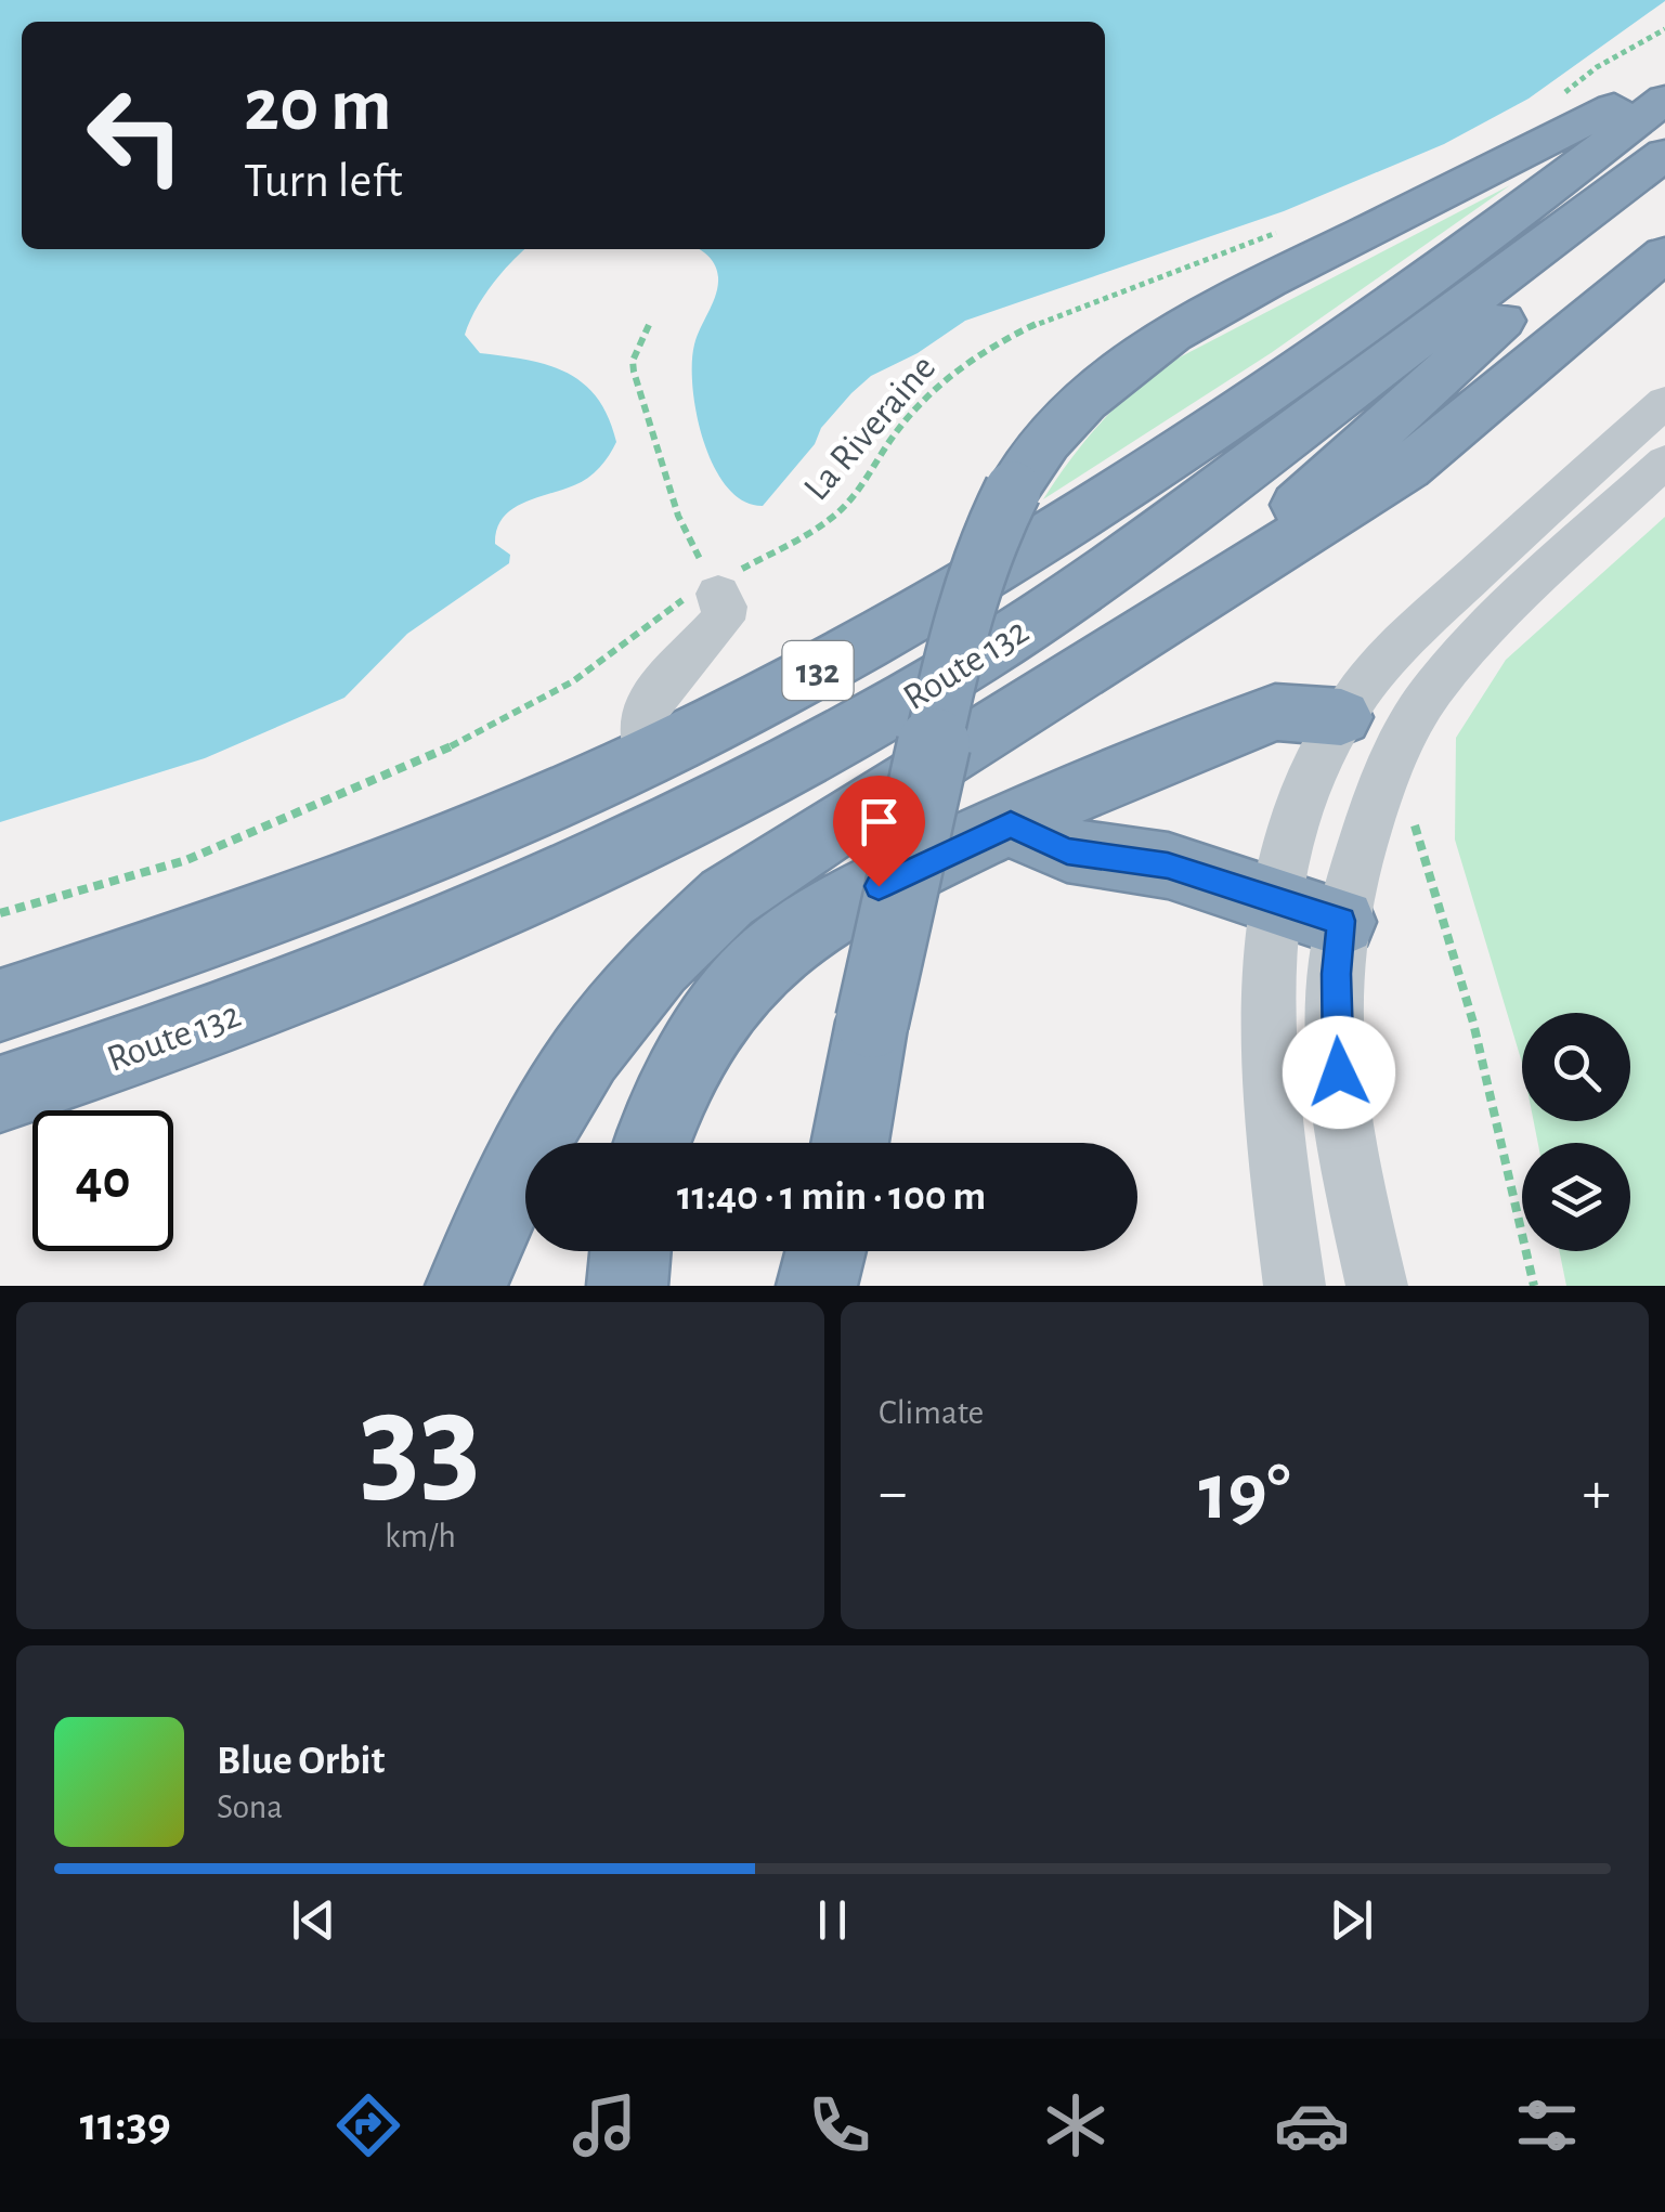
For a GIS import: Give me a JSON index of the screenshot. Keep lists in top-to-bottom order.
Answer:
{
  "streets": {
    "highway": ["Route 132", "132"],
    "path": ["La Riveraine"]
  },
  "page": {
    "turn": ["20 m", "Turn left"],
    "limit": "40",
    "trip": "11:40 · 1 min · 100 m",
    "tile": [
      ["33", "km/h"],
      "Climate"
    ],
    "heat": ["−", "19°", "+"],
    "song": ["Blue Orbit", "Sona"],
    "tabs": "11:39"
  }
}
